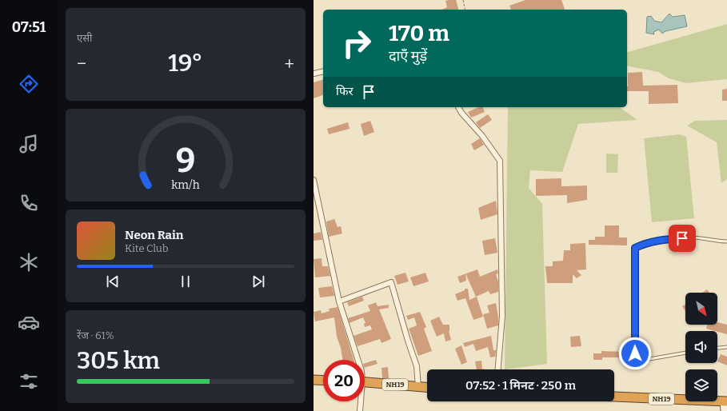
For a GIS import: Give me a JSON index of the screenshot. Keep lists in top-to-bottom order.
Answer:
{
  "streets": {
    "highway": ["NH19"]
  },
  "north": "bottom right",
  "page": {
    "tabs": "07:51",
    "tile": [
      "एसी",
      ["रेंज · 61%", "305 km"]
    ],
    "turn": ["170 m", "दाएँ मुड़ें"],
    "heat": ["−", "19°", "+"],
    "then": "फिर",
    "song": ["Neon Rain", "Kite Club"],
    "limit": "20",
    "trip": "07:52 · 1 मिनट · 250 m",
    "gauge": ["9", "km/h"]
  }
}
